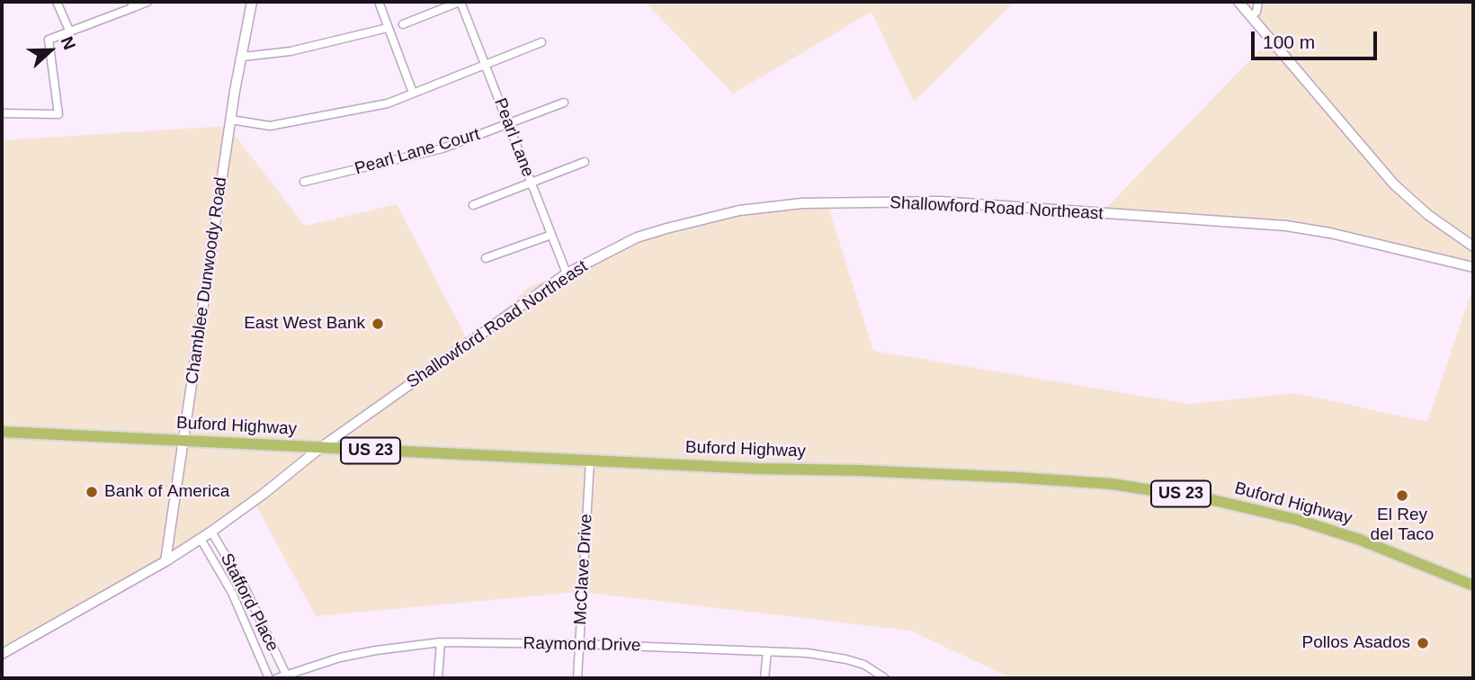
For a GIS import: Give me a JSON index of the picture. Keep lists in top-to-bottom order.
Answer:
{
  "streets": {
    "main road": ["Buford Highway", "US 23"],
    "street": [
      "Pearl Lane",
      "Pearl Lane Court",
      "Shallowford Road Northeast",
      "Chamblee Dunwoody Road",
      "McClave Drive",
      "Stafford Place",
      "Raymond Drive"
    ]
  },
  "crossings": [
    ["Pearl Lane", "Pearl Lane Court"],
    ["Pearl Lane", "Shallowford Road Northeast"],
    ["Shallowford Road Northeast", "Chamblee Dunwoody Road"],
    ["Shallowford Road Northeast", "Buford Highway"],
    ["Shallowford Road Northeast", "Stafford Place"],
    ["Chamblee Dunwoody Road", "Buford Highway"],
    ["Buford Highway", "McClave Drive"],
    ["McClave Drive", "Raymond Drive"],
    ["Stafford Place", "Raymond Drive"]
  ],
  "places": [
    "East West Bank",
    "Bank of America",
    "El Rey del Taco",
    "Pollos Asados"
  ],
  "scale_bar": "100 m",
  "north": "right"
}
